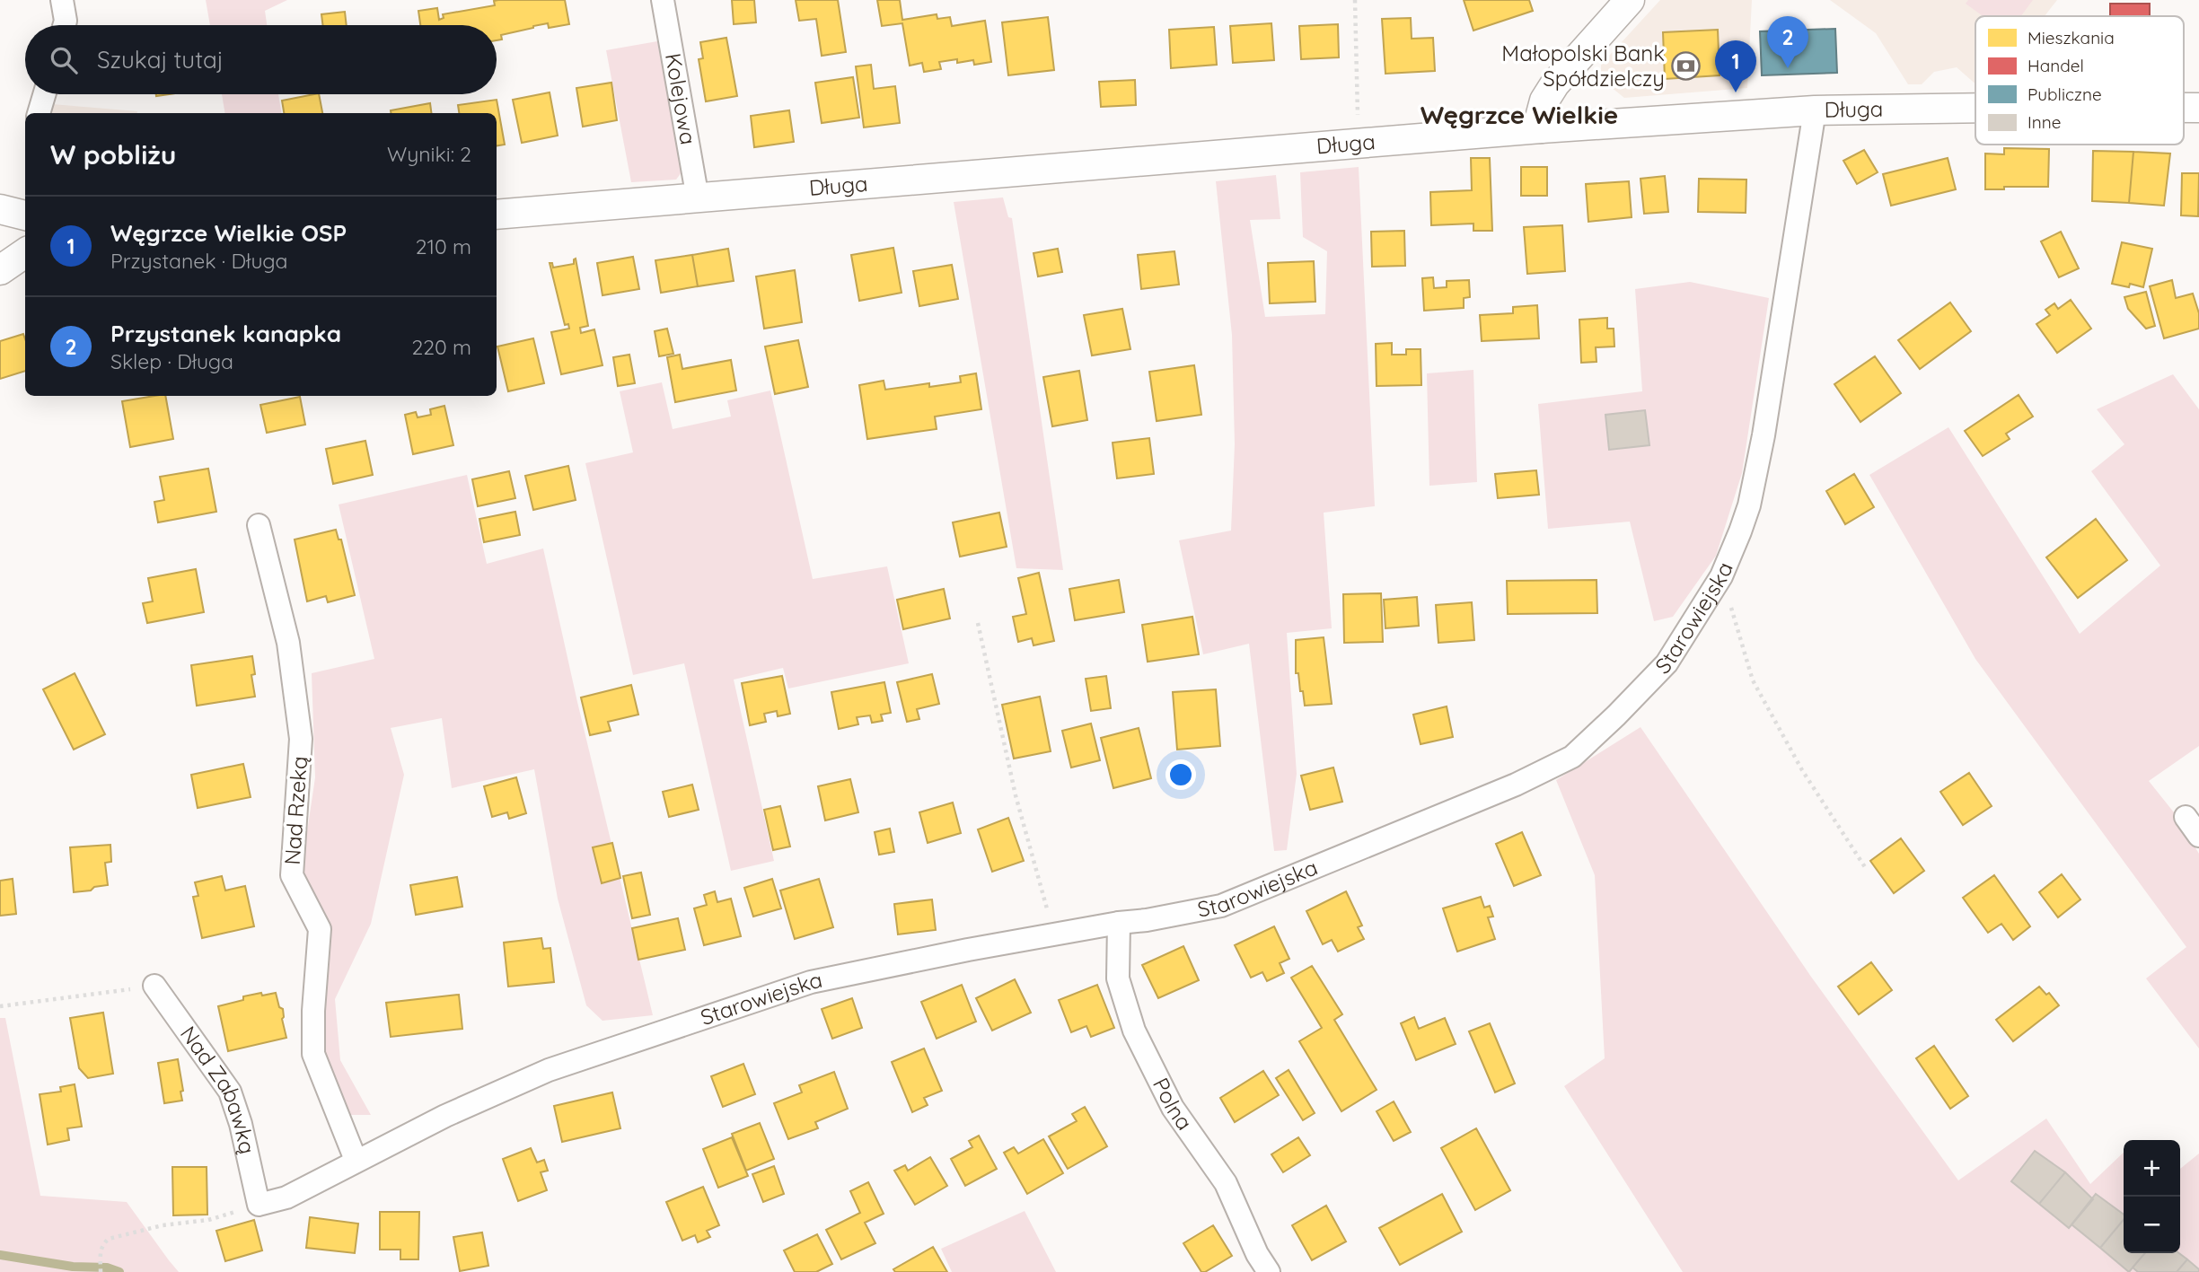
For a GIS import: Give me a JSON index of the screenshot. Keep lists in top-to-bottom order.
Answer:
{
  "streets": {
    "street": [
      "Kolejowa",
      "Długa",
      "Starowiejska",
      "Nad Rzeką",
      "Nad Zabawką",
      "Polna"
    ]
  },
  "crossings": [
    ["Kolejowa", "Długa"],
    ["Długa", "Starowiejska"],
    ["Starowiejska", "Nad Rzeką"],
    ["Starowiejska", "Nad Zabawką"],
    ["Starowiejska", "Polna"]
  ],
  "districts": ["Węgrzce Wielkie"],
  "places": {
    "bank": ["Małopolski Bank Spółdzielczy"]
  },
  "legend": [
    "Mieszkania",
    "Handel",
    "Publiczne",
    "Inne"
  ],
  "page": {
    "pins": ["2", "1"],
    "search": "Szukaj tutaj",
    "heading": ["W pobliżu", "Wyniki: 2"],
    "list": [
      {
        "mark": "1",
        "name": "Węgrzce Wielkie OSP",
        "note": "Przystanek · Długa",
        "value": "210 m"
      },
      {
        "mark": "2",
        "name": "Przystanek kanapka",
        "note": "Sklep · Długa",
        "value": "220 m"
      }
    ],
    "map_buttons": ["+", "−"]
  }
}
